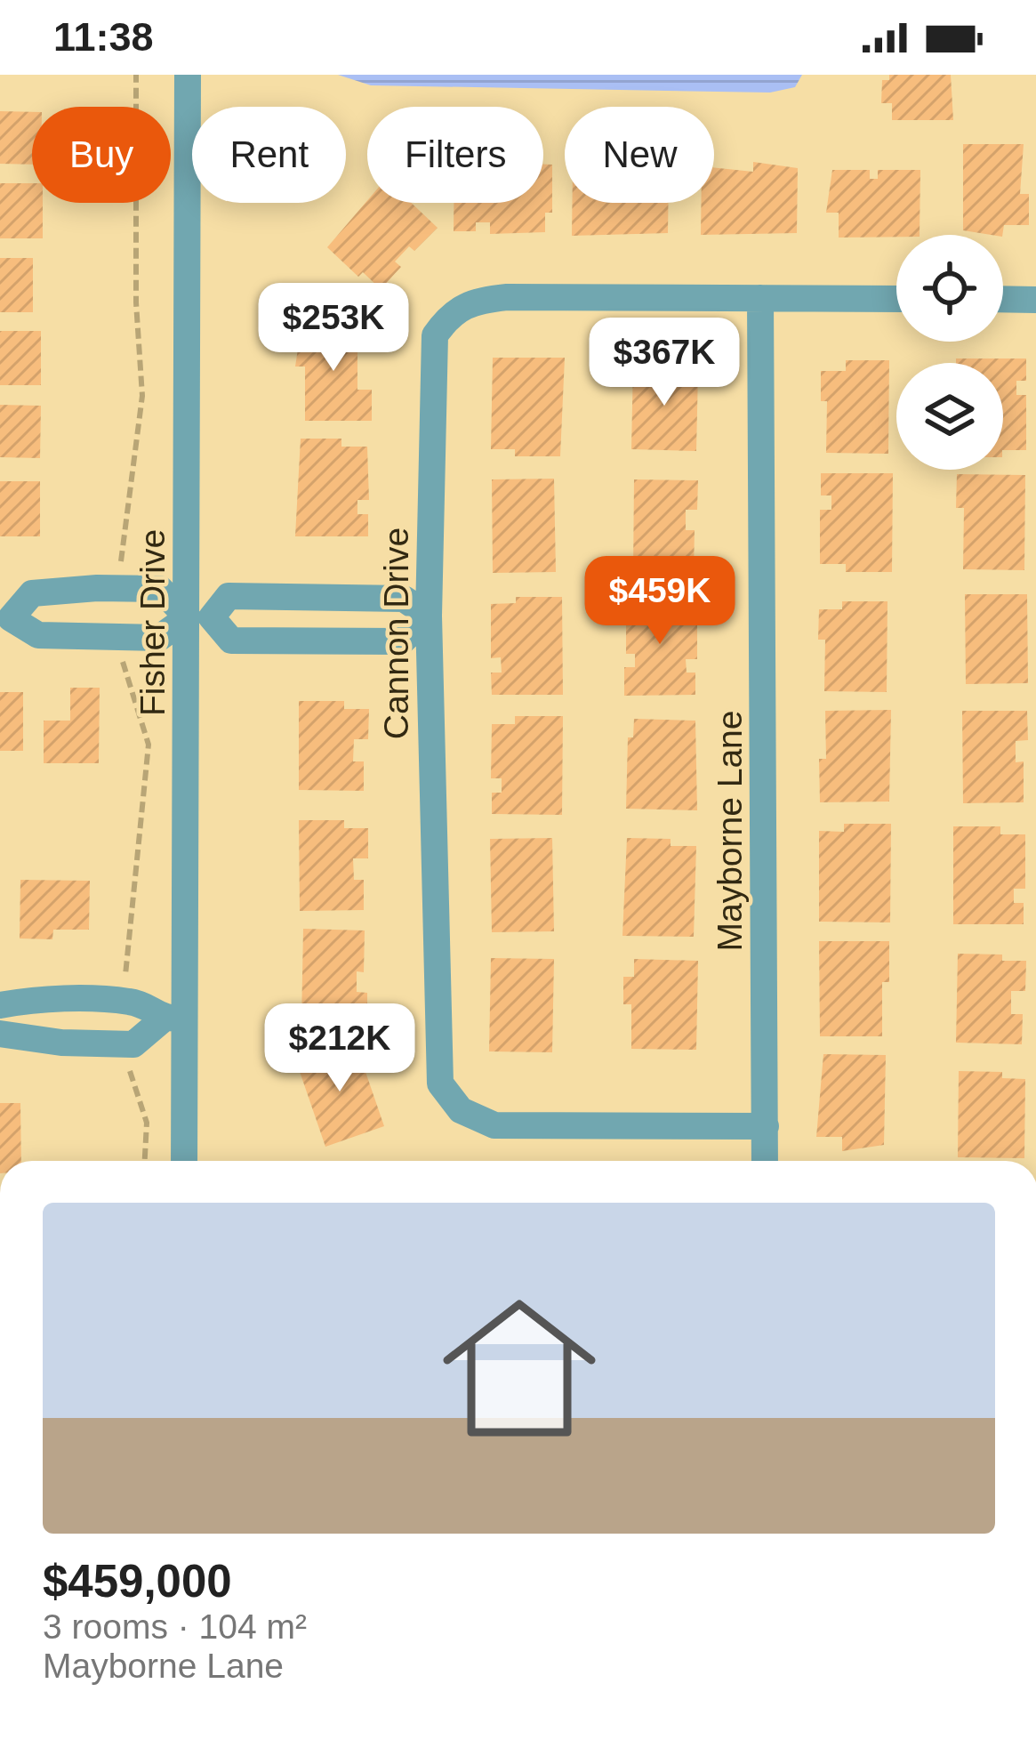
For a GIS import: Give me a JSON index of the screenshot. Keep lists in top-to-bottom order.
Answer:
{
  "streets": {
    "street": ["Fisher Drive", "Cannon Drive", "Mayborne Lane"]
  },
  "crossings": [
    ["Cannon Drive", "Mayborne Lane"]
  ],
  "page": {
    "status": "11:38",
    "chip": [
      "Buy",
      "Rent",
      "Filters",
      "New"
    ],
    "price": [
      "$253K",
      "$367K",
      "$459K",
      "$212K"
    ],
    "list": [
      {
        "name": "$459,000",
        "note": "3 rooms · 104 m² · Mayborne Lane"
      }
    ]
  }
}
